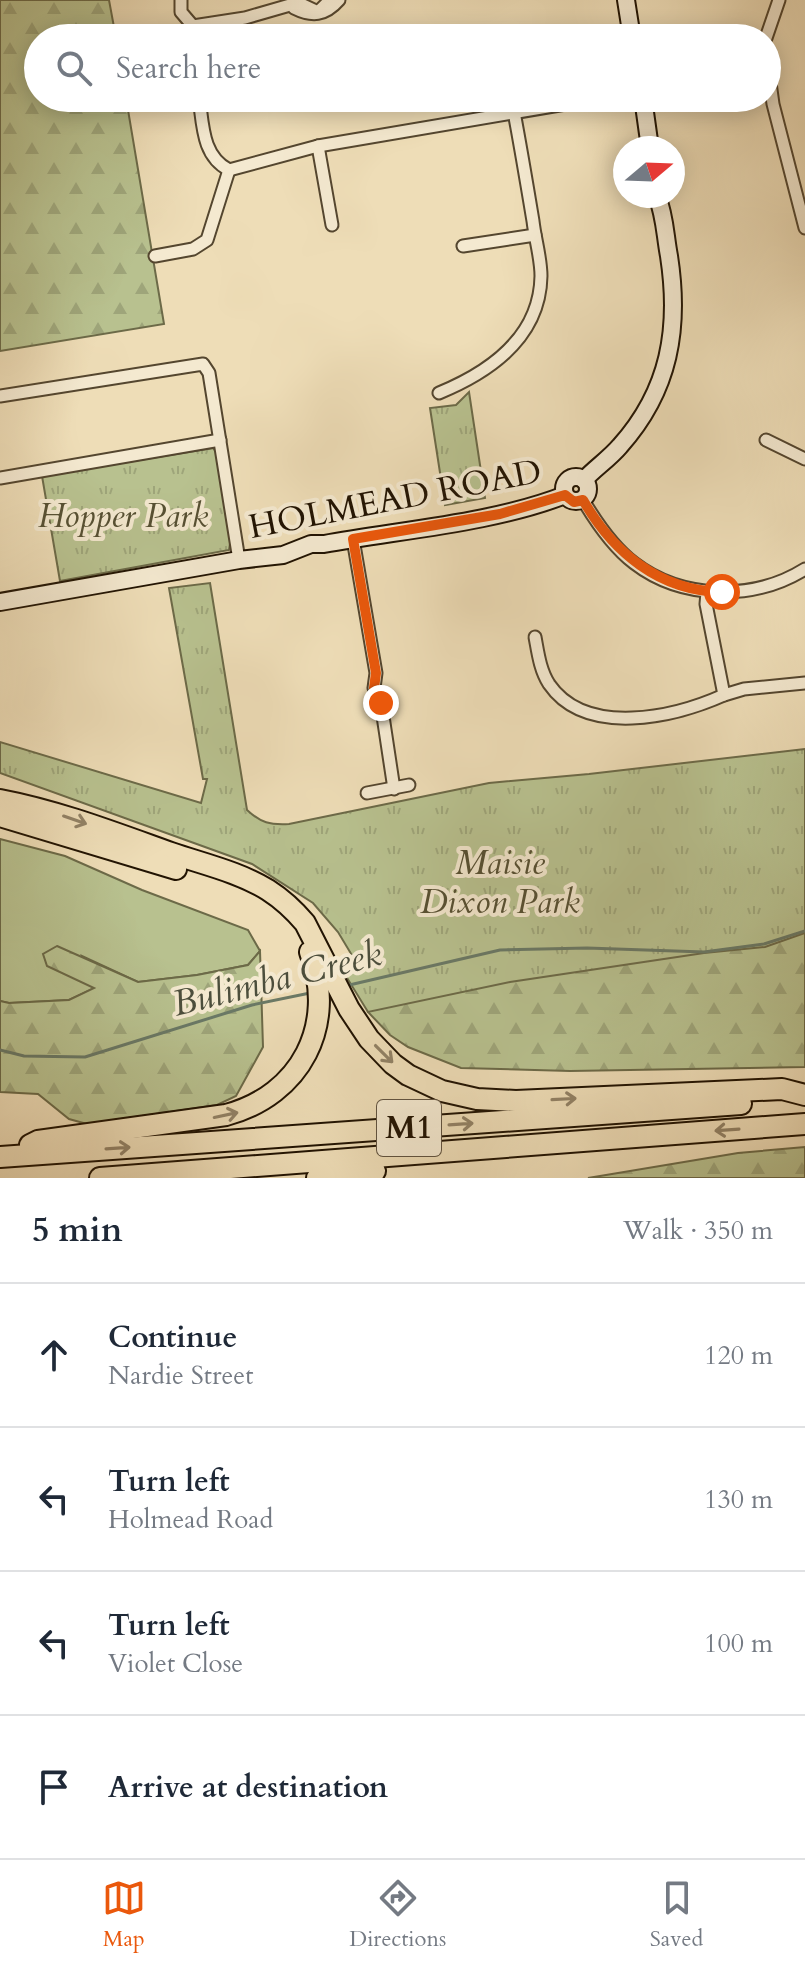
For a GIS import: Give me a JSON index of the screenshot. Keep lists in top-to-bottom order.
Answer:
{
  "streets": {
    "highway": ["M1"],
    "street": ["HOLMEAD ROAD"]
  },
  "water": ["Bulimba Creek"],
  "parks": ["Hopper Park", "Maisie Dixon Park"],
  "north": "right",
  "page": {
    "search": "Search here",
    "heading": ["5 min", "Walk · 350 m"],
    "list": [
      ["Continue", "Nardie Street", "120 m"],
      ["Turn left", "Holmead Road", "130 m"],
      ["Turn left", "Violet Close", "100 m"],
      "Arrive at destination"
    ],
    "nav": ["Map", "Directions", "Saved"]
  }
}
